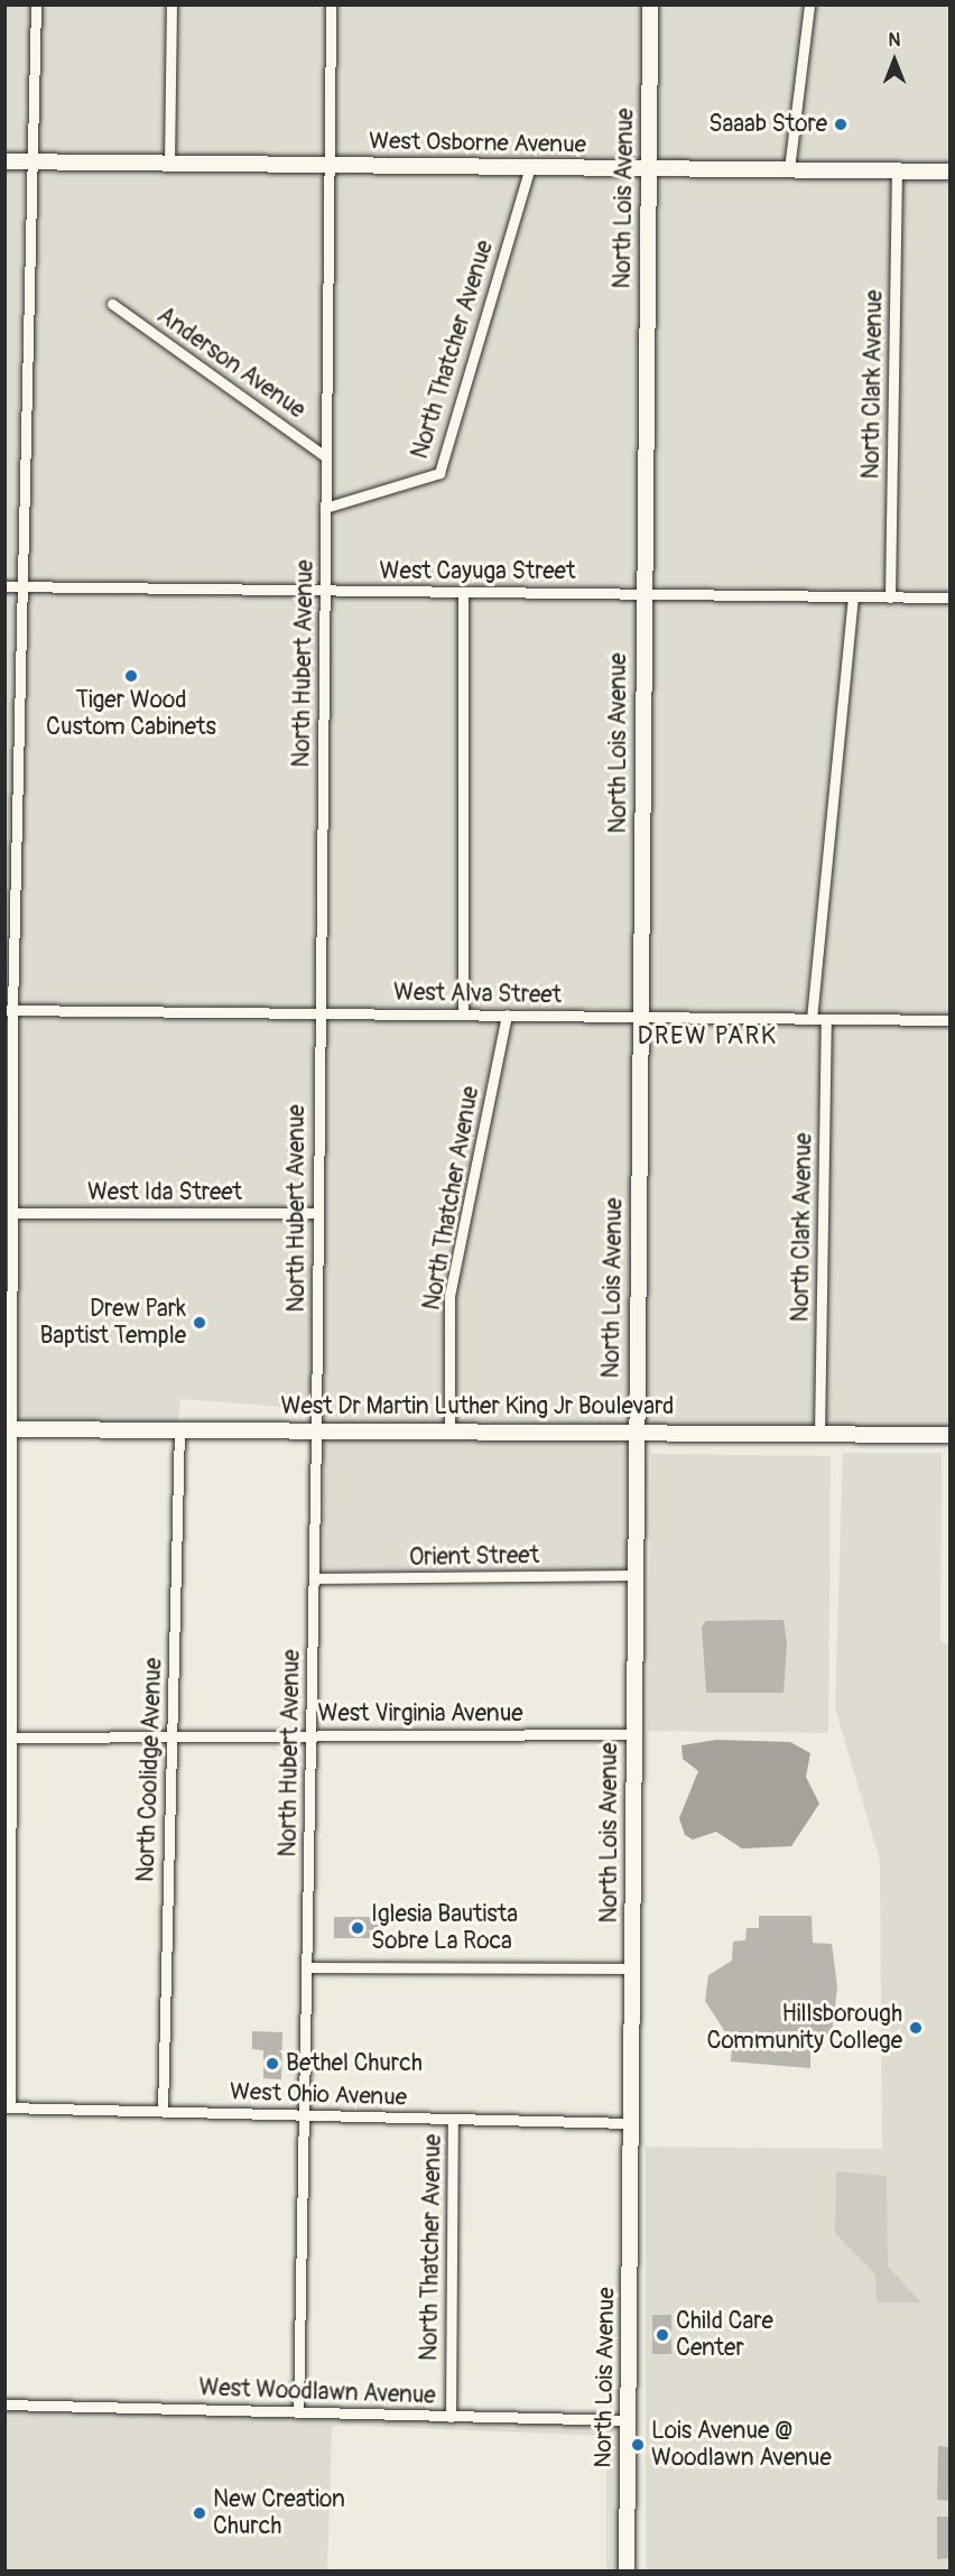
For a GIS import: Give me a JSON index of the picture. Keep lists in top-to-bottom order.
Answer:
{
  "streets": {
    "street": [
      "West Osborne Avenue",
      "North Lois Avenue",
      "North Thatcher Avenue",
      "Anderson Avenue",
      "North Clark Avenue",
      "West Cayuga Street",
      "North Hubert Avenue",
      "West Alva Street",
      "West Ida Street",
      "West Dr Martin Luther King Jr Boulevard",
      "Orient Street",
      "West Virginia Avenue",
      "North Coolidge Avenue",
      "West Ohio Avenue",
      "West Woodlawn Avenue"
    ]
  },
  "crossings": [
    ["West Osborne Avenue", "North Lois Avenue"],
    ["West Osborne Avenue", "North Thatcher Avenue"],
    ["West Osborne Avenue", "North Clark Avenue"],
    ["West Osborne Avenue", "North Hubert Avenue"],
    ["North Lois Avenue", "West Cayuga Street"],
    ["North Lois Avenue", "West Alva Street"],
    ["North Lois Avenue", "West Dr Martin Luther King Jr Boulevard"],
    ["North Lois Avenue", "Orient Street"],
    ["North Lois Avenue", "West Virginia Avenue"],
    ["North Lois Avenue", "West Ohio Avenue"],
    ["North Lois Avenue", "West Woodlawn Avenue"],
    ["North Thatcher Avenue", "North Hubert Avenue"],
    ["North Thatcher Avenue", "West Alva Street"],
    ["North Thatcher Avenue", "West Dr Martin Luther King Jr Boulevard"],
    ["North Thatcher Avenue", "West Ohio Avenue"],
    ["North Thatcher Avenue", "West Woodlawn Avenue"],
    ["Anderson Avenue", "North Hubert Avenue"],
    ["North Clark Avenue", "West Cayuga Street"],
    ["North Clark Avenue", "West Alva Street"],
    ["North Clark Avenue", "West Dr Martin Luther King Jr Boulevard"],
    ["West Cayuga Street", "North Hubert Avenue"],
    ["North Hubert Avenue", "West Alva Street"],
    ["North Hubert Avenue", "West Ida Street"],
    ["North Hubert Avenue", "West Dr Martin Luther King Jr Boulevard"],
    ["North Hubert Avenue", "Orient Street"],
    ["North Hubert Avenue", "West Virginia Avenue"],
    ["North Hubert Avenue", "West Ohio Avenue"],
    ["North Hubert Avenue", "West Woodlawn Avenue"],
    ["West Dr Martin Luther King Jr Boulevard", "North Coolidge Avenue"],
    ["West Virginia Avenue", "North Coolidge Avenue"],
    ["North Coolidge Avenue", "West Ohio Avenue"]
  ],
  "districts": ["DREW PARK"],
  "places": [
    "Saaab Store",
    "Tiger Wood Custom Cabinets",
    "Drew Park Baptist Temple",
    "Iglesia Bautista Sobre La Roca",
    "Hillsborough Community College",
    "Bethel Church",
    "Child Care Center",
    "Lois Avenue @ Woodlawn Avenue",
    "New Creation Church"
  ],
  "north": "top"
}
